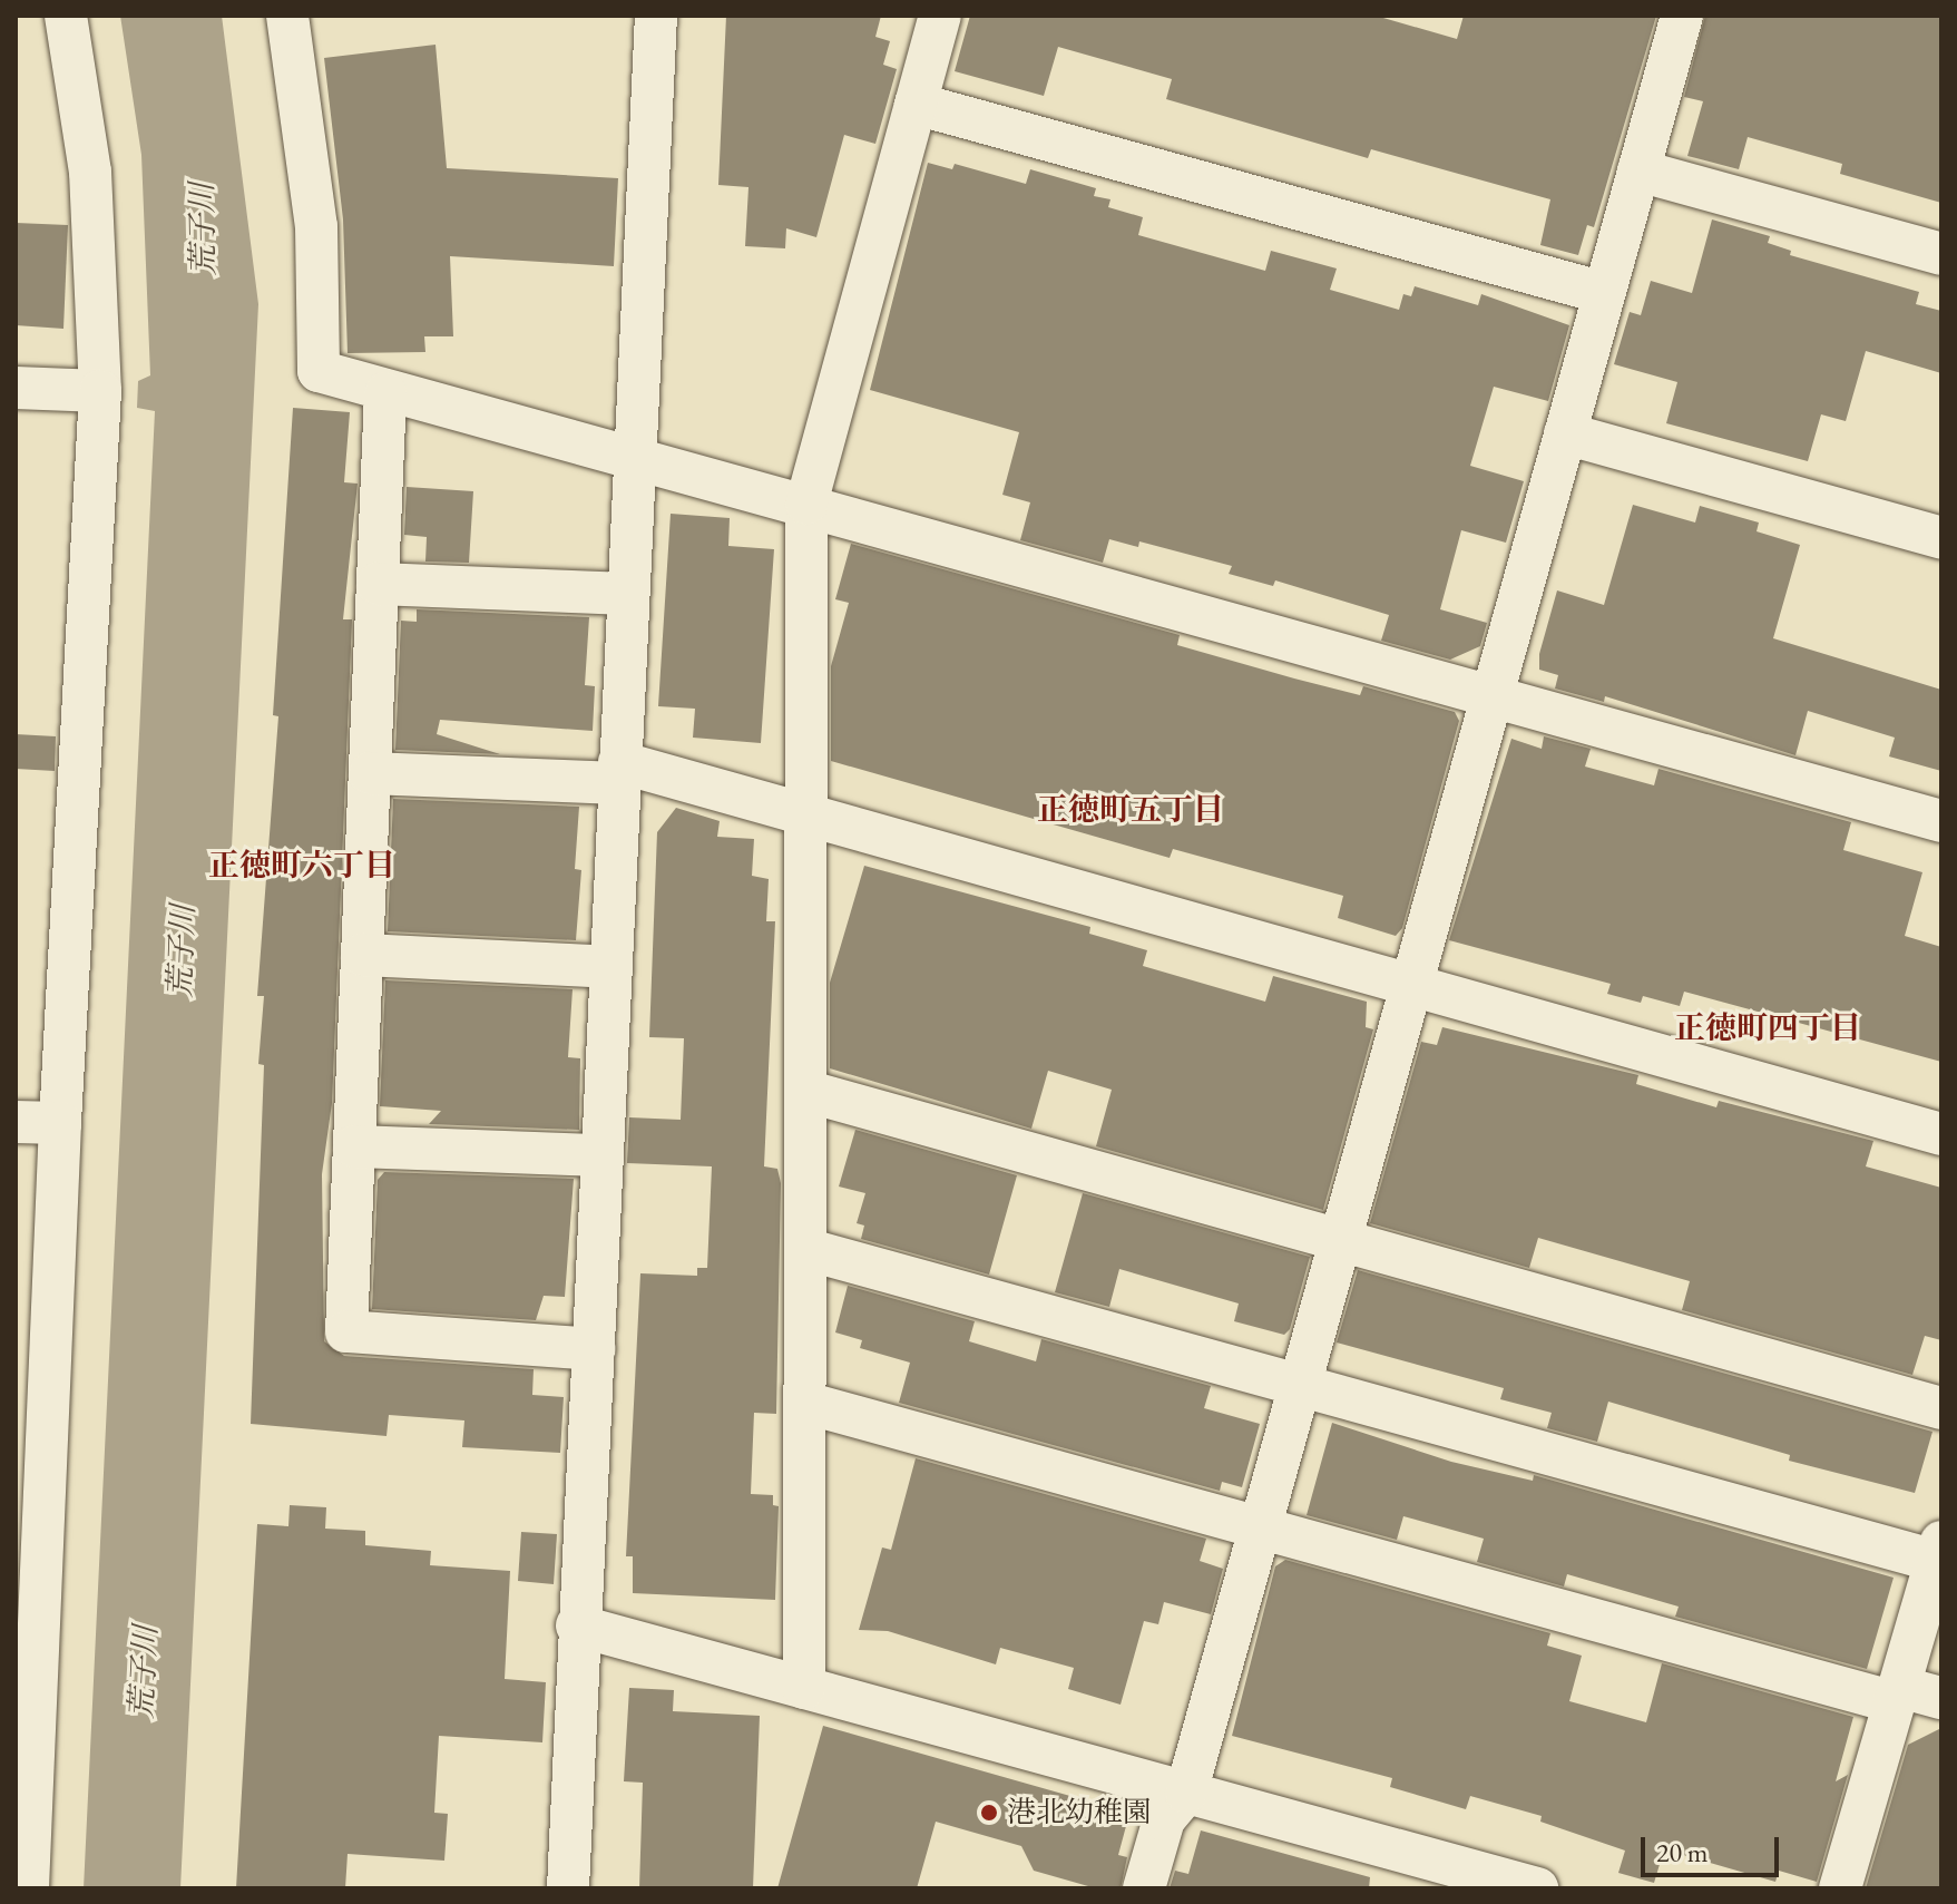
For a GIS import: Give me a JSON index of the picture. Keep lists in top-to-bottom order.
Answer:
{
  "districts": ["正徳町五丁目", "正徳町六丁目", "正徳町四丁目"],
  "water": ["荒子川"],
  "places": ["港北幼稚園"],
  "scale_bar": "20 m"
}
